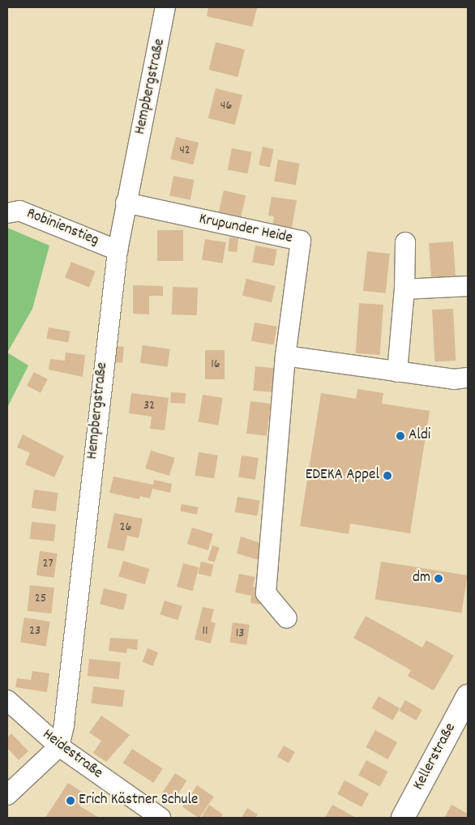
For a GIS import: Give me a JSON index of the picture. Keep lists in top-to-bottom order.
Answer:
{
  "streets": {
    "main road": ["Kellerstraße"],
    "street": [
      "Hempbergstraße",
      "Robinienstieg",
      "Krupunder Heide",
      "Heidestraße"
    ]
  },
  "crossings": [
    ["Hempbergstraße", "Robinienstieg"],
    ["Hempbergstraße", "Krupunder Heide"],
    ["Hempbergstraße", "Heidestraße"]
  ],
  "places": [
    "Aldi",
    "EDEKA Appel",
    "dm",
    "Erich Kästner Schule"
  ],
  "house_numbers": [
    "46",
    "42",
    "16",
    "32",
    "26",
    "27",
    "25",
    "23",
    "11",
    "13"
  ]
}
